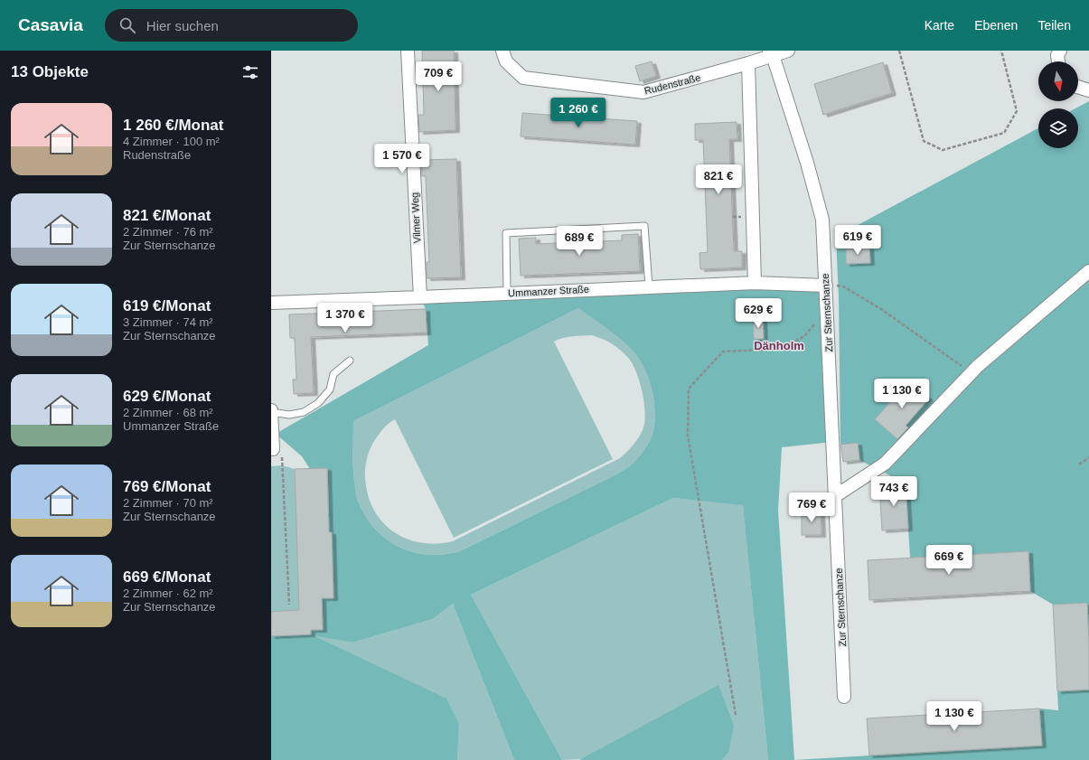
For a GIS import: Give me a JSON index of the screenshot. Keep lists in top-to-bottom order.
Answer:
{
  "streets": {
    "street": [
      "Rudenstraße",
      "Vilmer Weg",
      "Ummanzer Straße",
      "Zur Sternschanze"
    ]
  },
  "crossings": [
    ["Rudenstraße", "Zur Sternschanze"],
    ["Vilmer Weg", "Ummanzer Straße"],
    ["Ummanzer Straße", "Zur Sternschanze"]
  ],
  "districts": ["Dänholm"],
  "north": "bottom",
  "page": {
    "header": "Casavia",
    "search": "Hier suchen",
    "nav": ["Karte", "Ebenen", "Teilen"],
    "heading": "13 Objekte",
    "price": [
      "709 €",
      "1 260 €",
      "1 570 €",
      "821 €",
      "619 €",
      "689 €",
      "629 €",
      "1 370 €",
      "1 130 €",
      "743 €",
      "769 €",
      "669 €",
      "1 130 €"
    ],
    "list": [
      {
        "name": "1 260 €/Monat",
        "note": "4 Zimmer · 100 m² · Rudenstraße"
      },
      {
        "name": "821 €/Monat",
        "note": "2 Zimmer · 76 m² · Zur Sternschanze"
      },
      {
        "name": "619 €/Monat",
        "note": "3 Zimmer · 74 m² · Zur Sternschanze"
      },
      {
        "name": "629 €/Monat",
        "note": "2 Zimmer · 68 m² · Ummanzer Straße"
      },
      {
        "name": "769 €/Monat",
        "note": "2 Zimmer · 70 m² · Zur Sternschanze"
      },
      {
        "name": "669 €/Monat",
        "note": "2 Zimmer · 62 m² · Zur Sternschanze"
      }
    ]
  }
}
